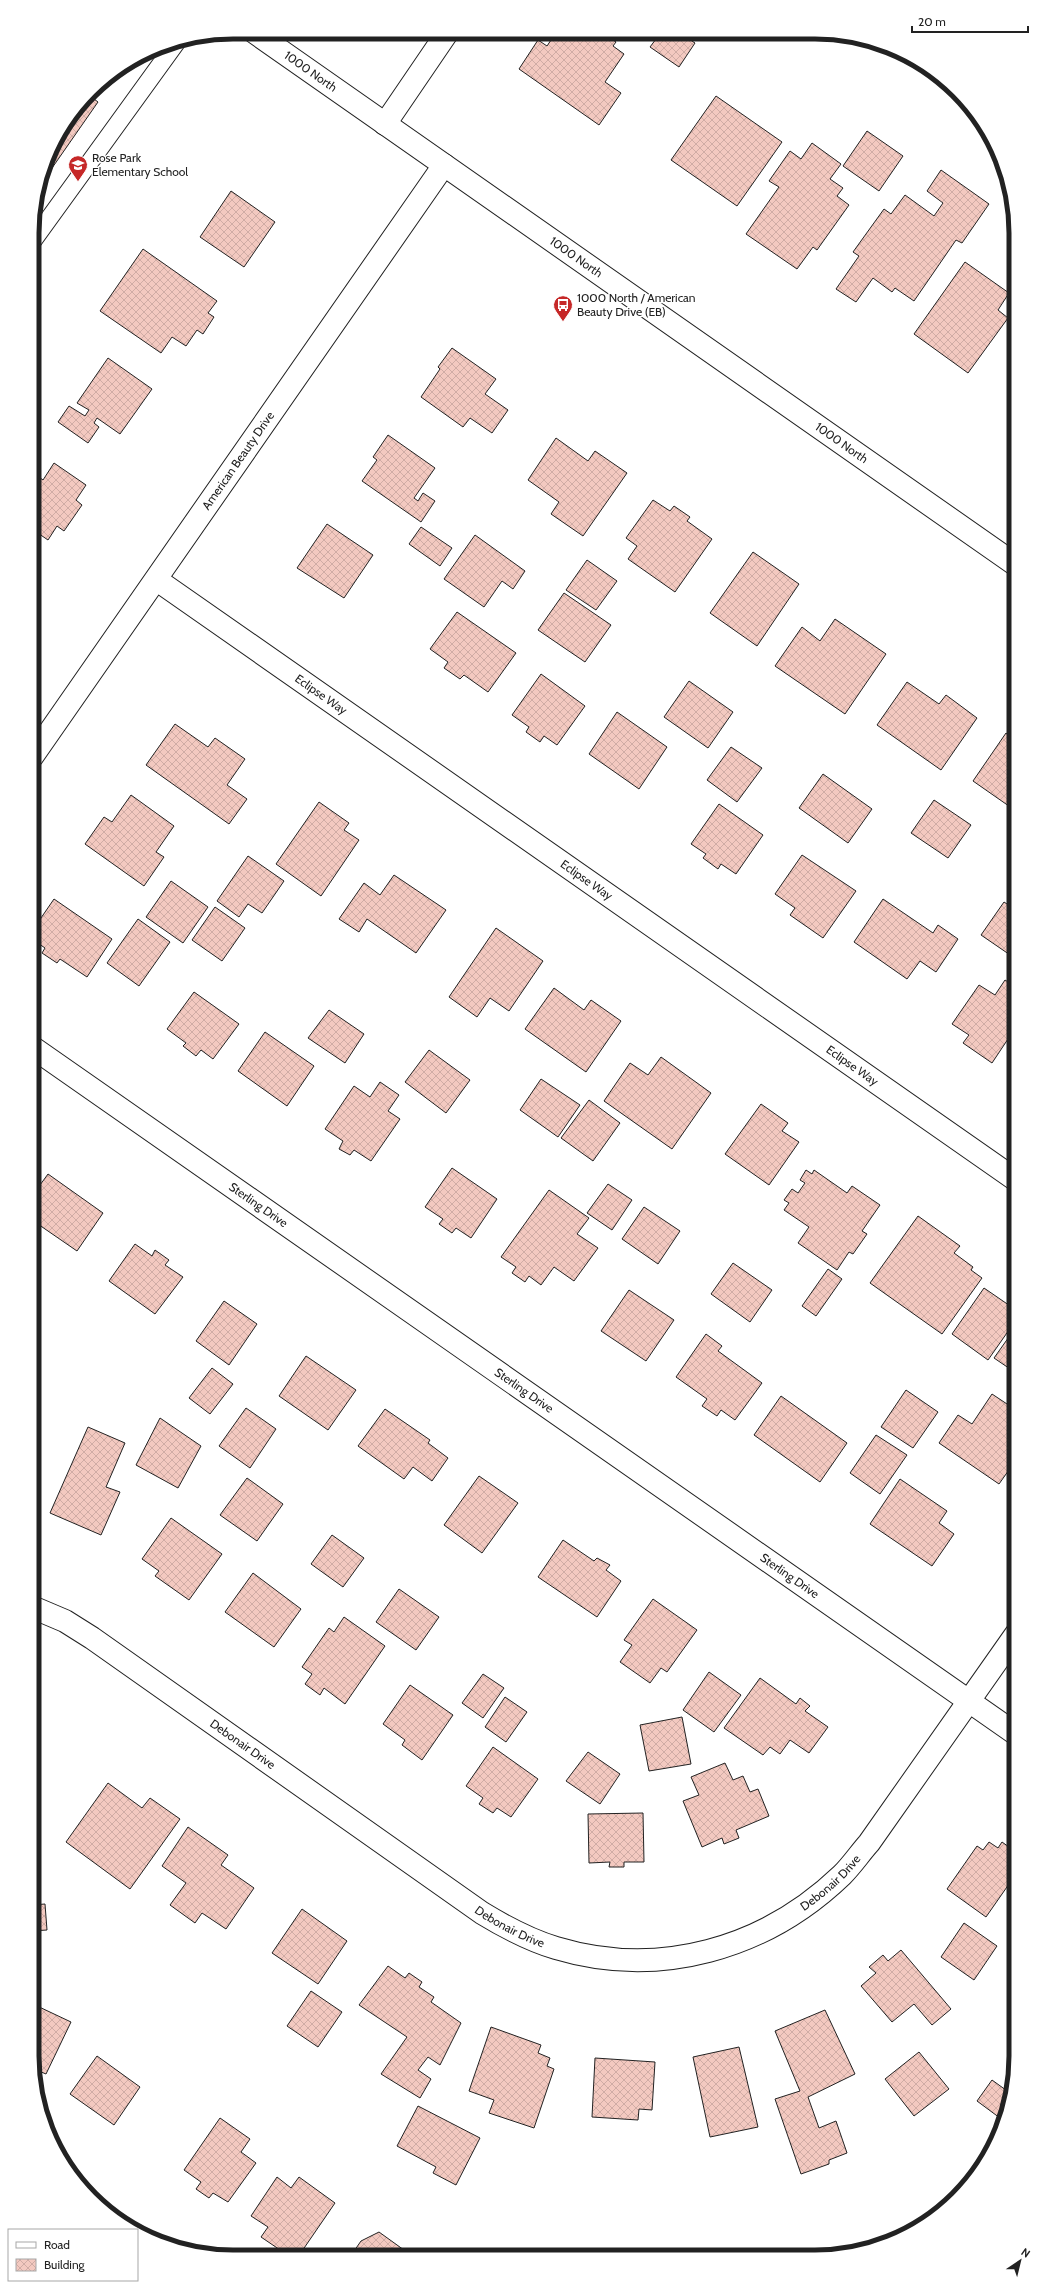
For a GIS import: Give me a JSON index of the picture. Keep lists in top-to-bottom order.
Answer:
{
  "streets": {
    "street": [
      "1000 North",
      "American Beauty Drive",
      "Eclipse Way",
      "Sterling Drive",
      "Debonair Drive"
    ]
  },
  "crossings": [
    ["1000 North", "American Beauty Drive"],
    ["American Beauty Drive", "Eclipse Way"],
    ["Sterling Drive", "Debonair Drive"]
  ],
  "places": {
    "school or university": ["Rose Park Elementary School"],
    "bus stop": ["1000 North / American Beauty Drive (EB)"]
  },
  "legend": ["Road", "Building"],
  "scale_bar": "20 m",
  "north": "top right"
}
